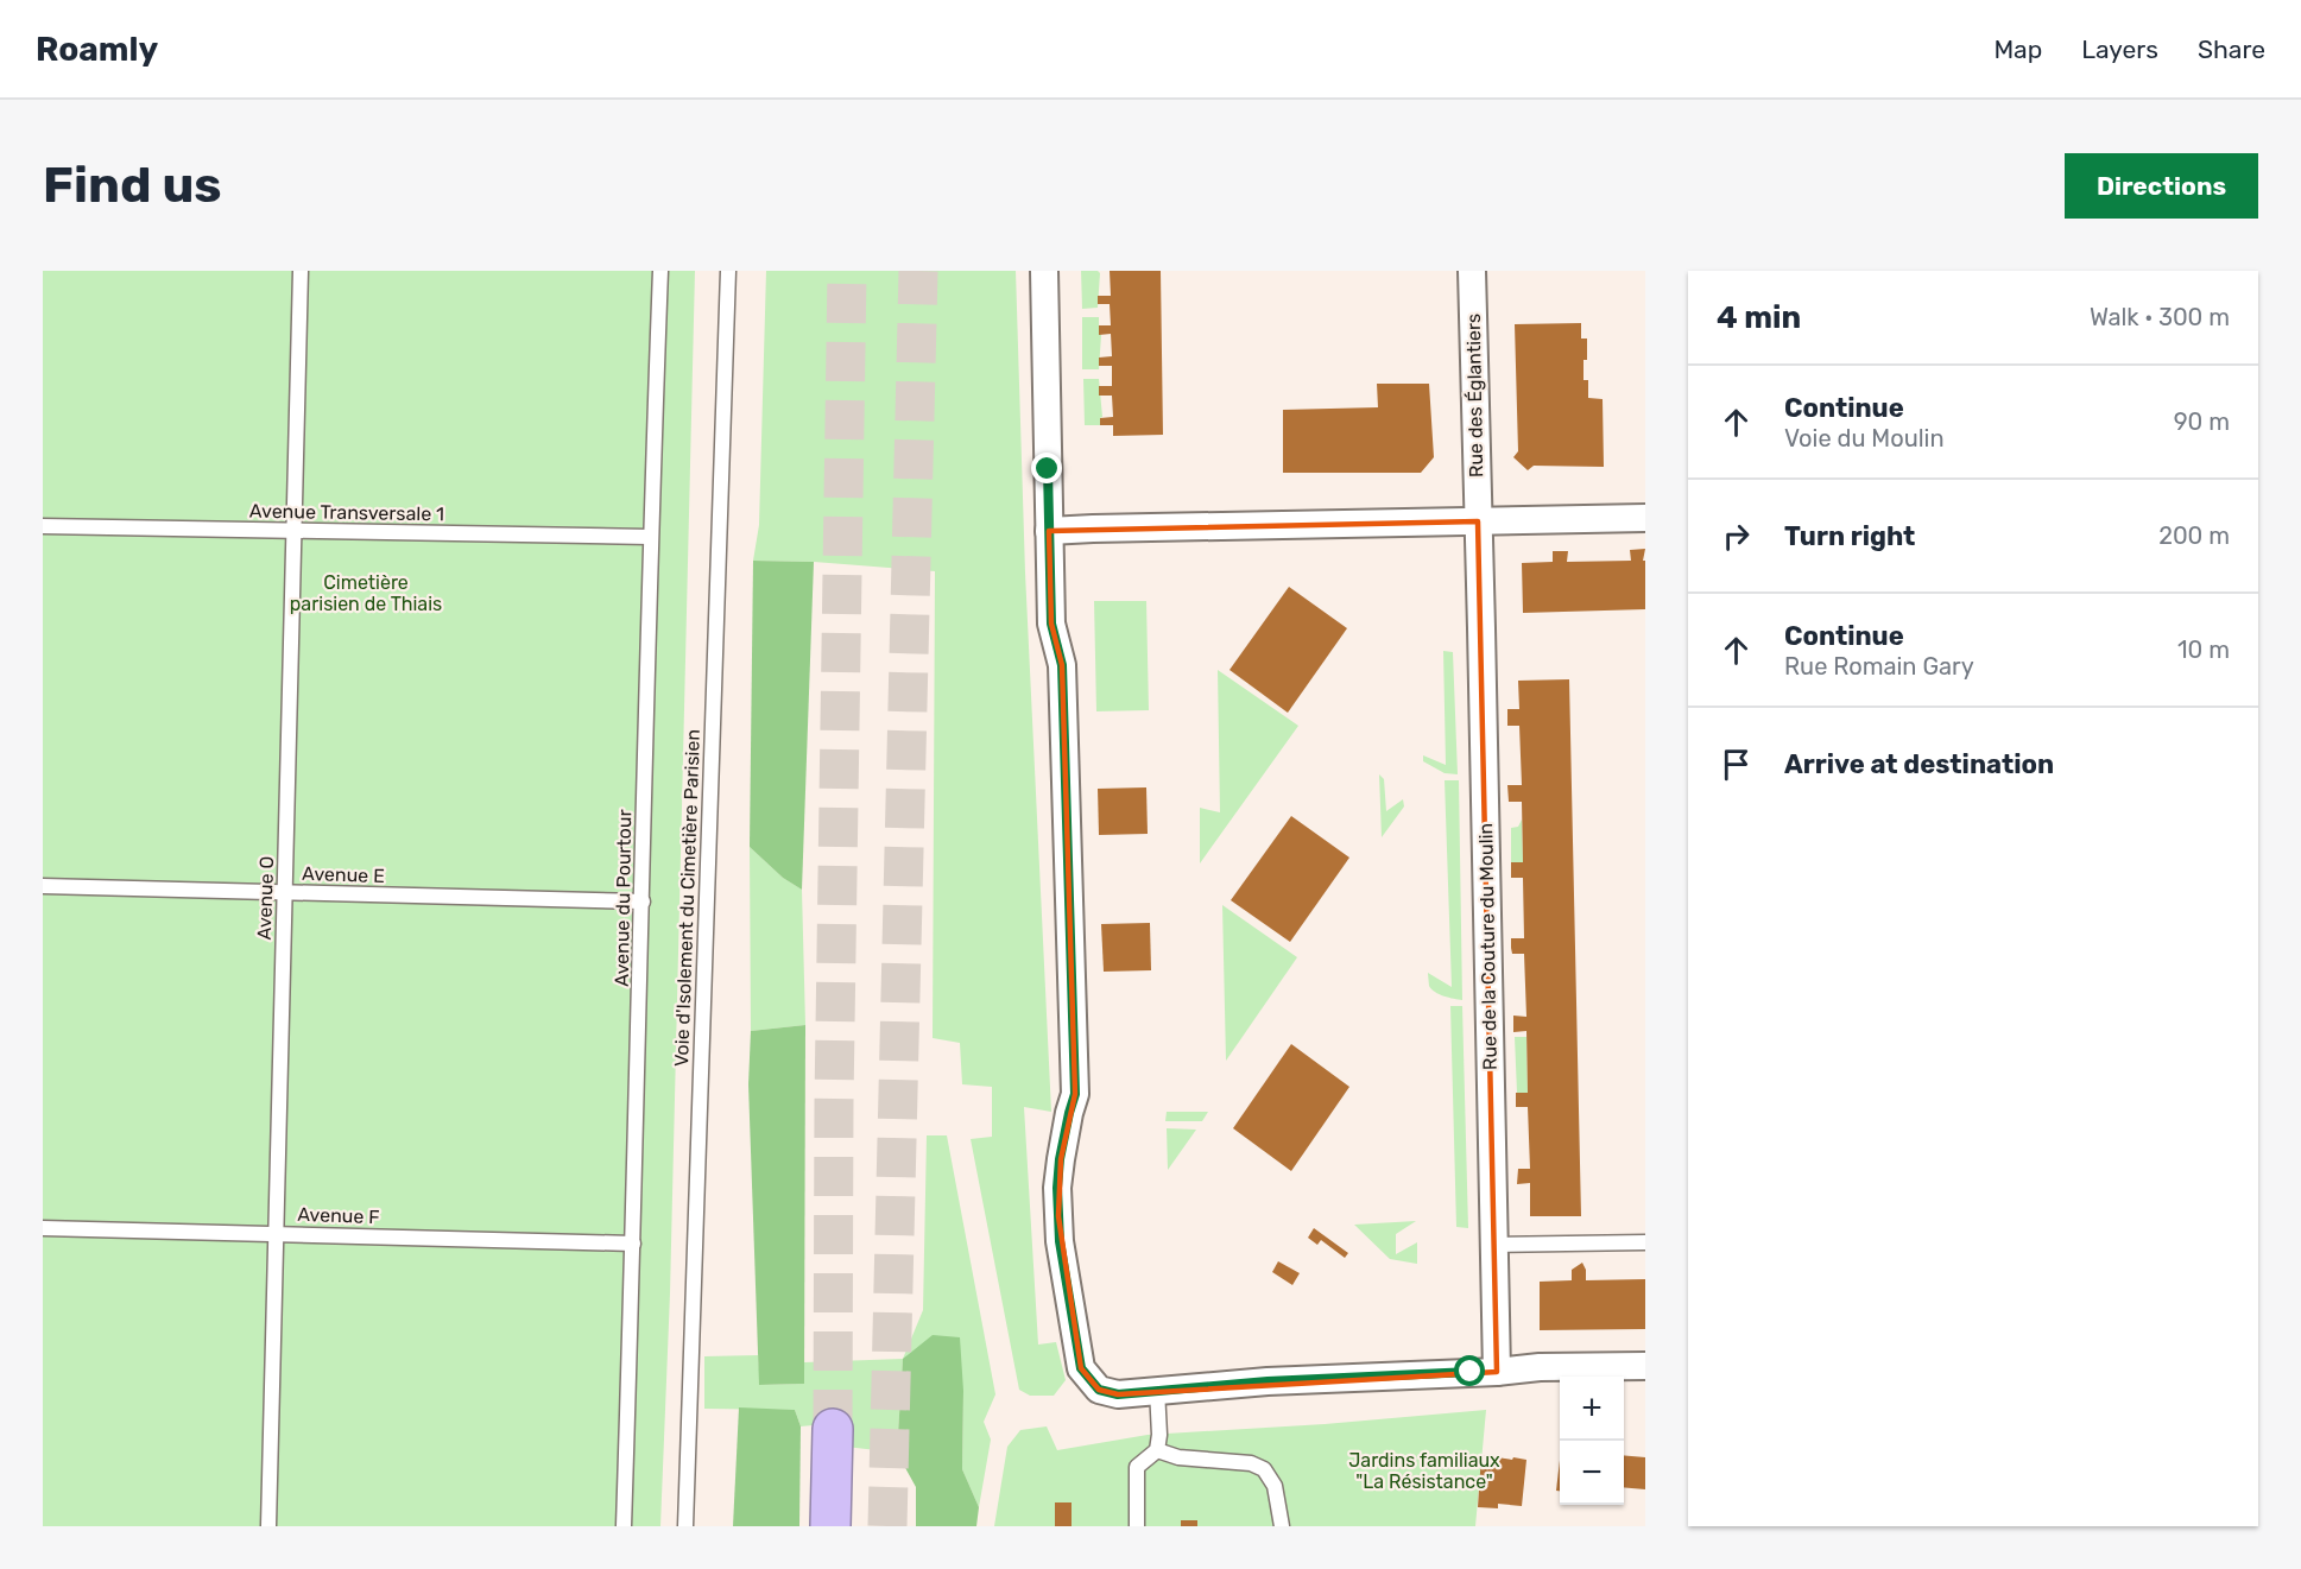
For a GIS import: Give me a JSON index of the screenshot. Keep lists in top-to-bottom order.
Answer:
{
  "streets": {
    "street": ["Rue des Églantiers", "Rue de la Couture du Moulin"],
    "lane": [
      "Avenue Transversale 1",
      "Avenue E",
      "Avenue O",
      "Avenue du Pourtour",
      "Voie d'Isolement du Cimetière Parisien",
      "Avenue F"
    ]
  },
  "crossings": [
    ["Rue des Églantiers", "Rue de la Couture du Moulin"],
    ["Avenue Transversale 1", "Avenue O"],
    ["Avenue Transversale 1", "Avenue du Pourtour"],
    ["Avenue E", "Avenue O"],
    ["Avenue E", "Avenue du Pourtour"],
    ["Avenue O", "Avenue F"],
    ["Avenue du Pourtour", "Avenue F"]
  ],
  "parks": ["Cimetière parisien de Thiais", "Jardins familiaux \"La Résistance\""],
  "page": {
    "header": "Roamly",
    "nav": ["Map", "Layers", "Share"],
    "buttons": "Directions",
    "title": "Find us",
    "heading": ["4 min", "Walk · 300 m"],
    "list": [
      ["Continue", "Voie du Moulin", "90 m"],
      ["Turn right", "200 m"],
      ["Continue", "Rue Romain Gary", "10 m"],
      "Arrive at destination"
    ],
    "map_buttons": ["+", "−"]
  }
}
